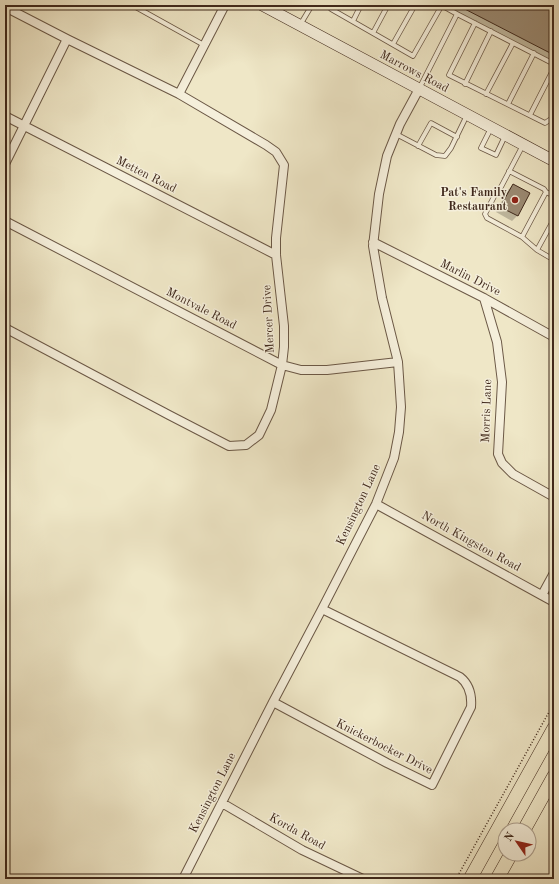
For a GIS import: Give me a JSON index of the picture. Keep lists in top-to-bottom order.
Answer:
{
  "streets": {
    "street": [
      "Marrows Road",
      "Metten Road",
      "Marlin Drive",
      "Montvale Road",
      "Mercer Drive",
      "Morris Lane",
      "Kensington Lane",
      "North Kingston Road",
      "Knickerbocker Drive",
      "Korda Road"
    ]
  },
  "crossings": [
    ["Marrows Road", "Kensington Lane"],
    ["Metten Road", "Mercer Drive"],
    ["Marlin Drive", "Morris Lane"],
    ["Marlin Drive", "Kensington Lane"],
    ["Montvale Road", "Mercer Drive"],
    ["Montvale Road", "Kensington Lane"],
    ["Kensington Lane", "North Kingston Road"],
    ["Kensington Lane", "Knickerbocker Drive"],
    ["Kensington Lane", "Korda Road"]
  ],
  "places": ["Pat's Family Restaurant"],
  "north": "top left"
}
